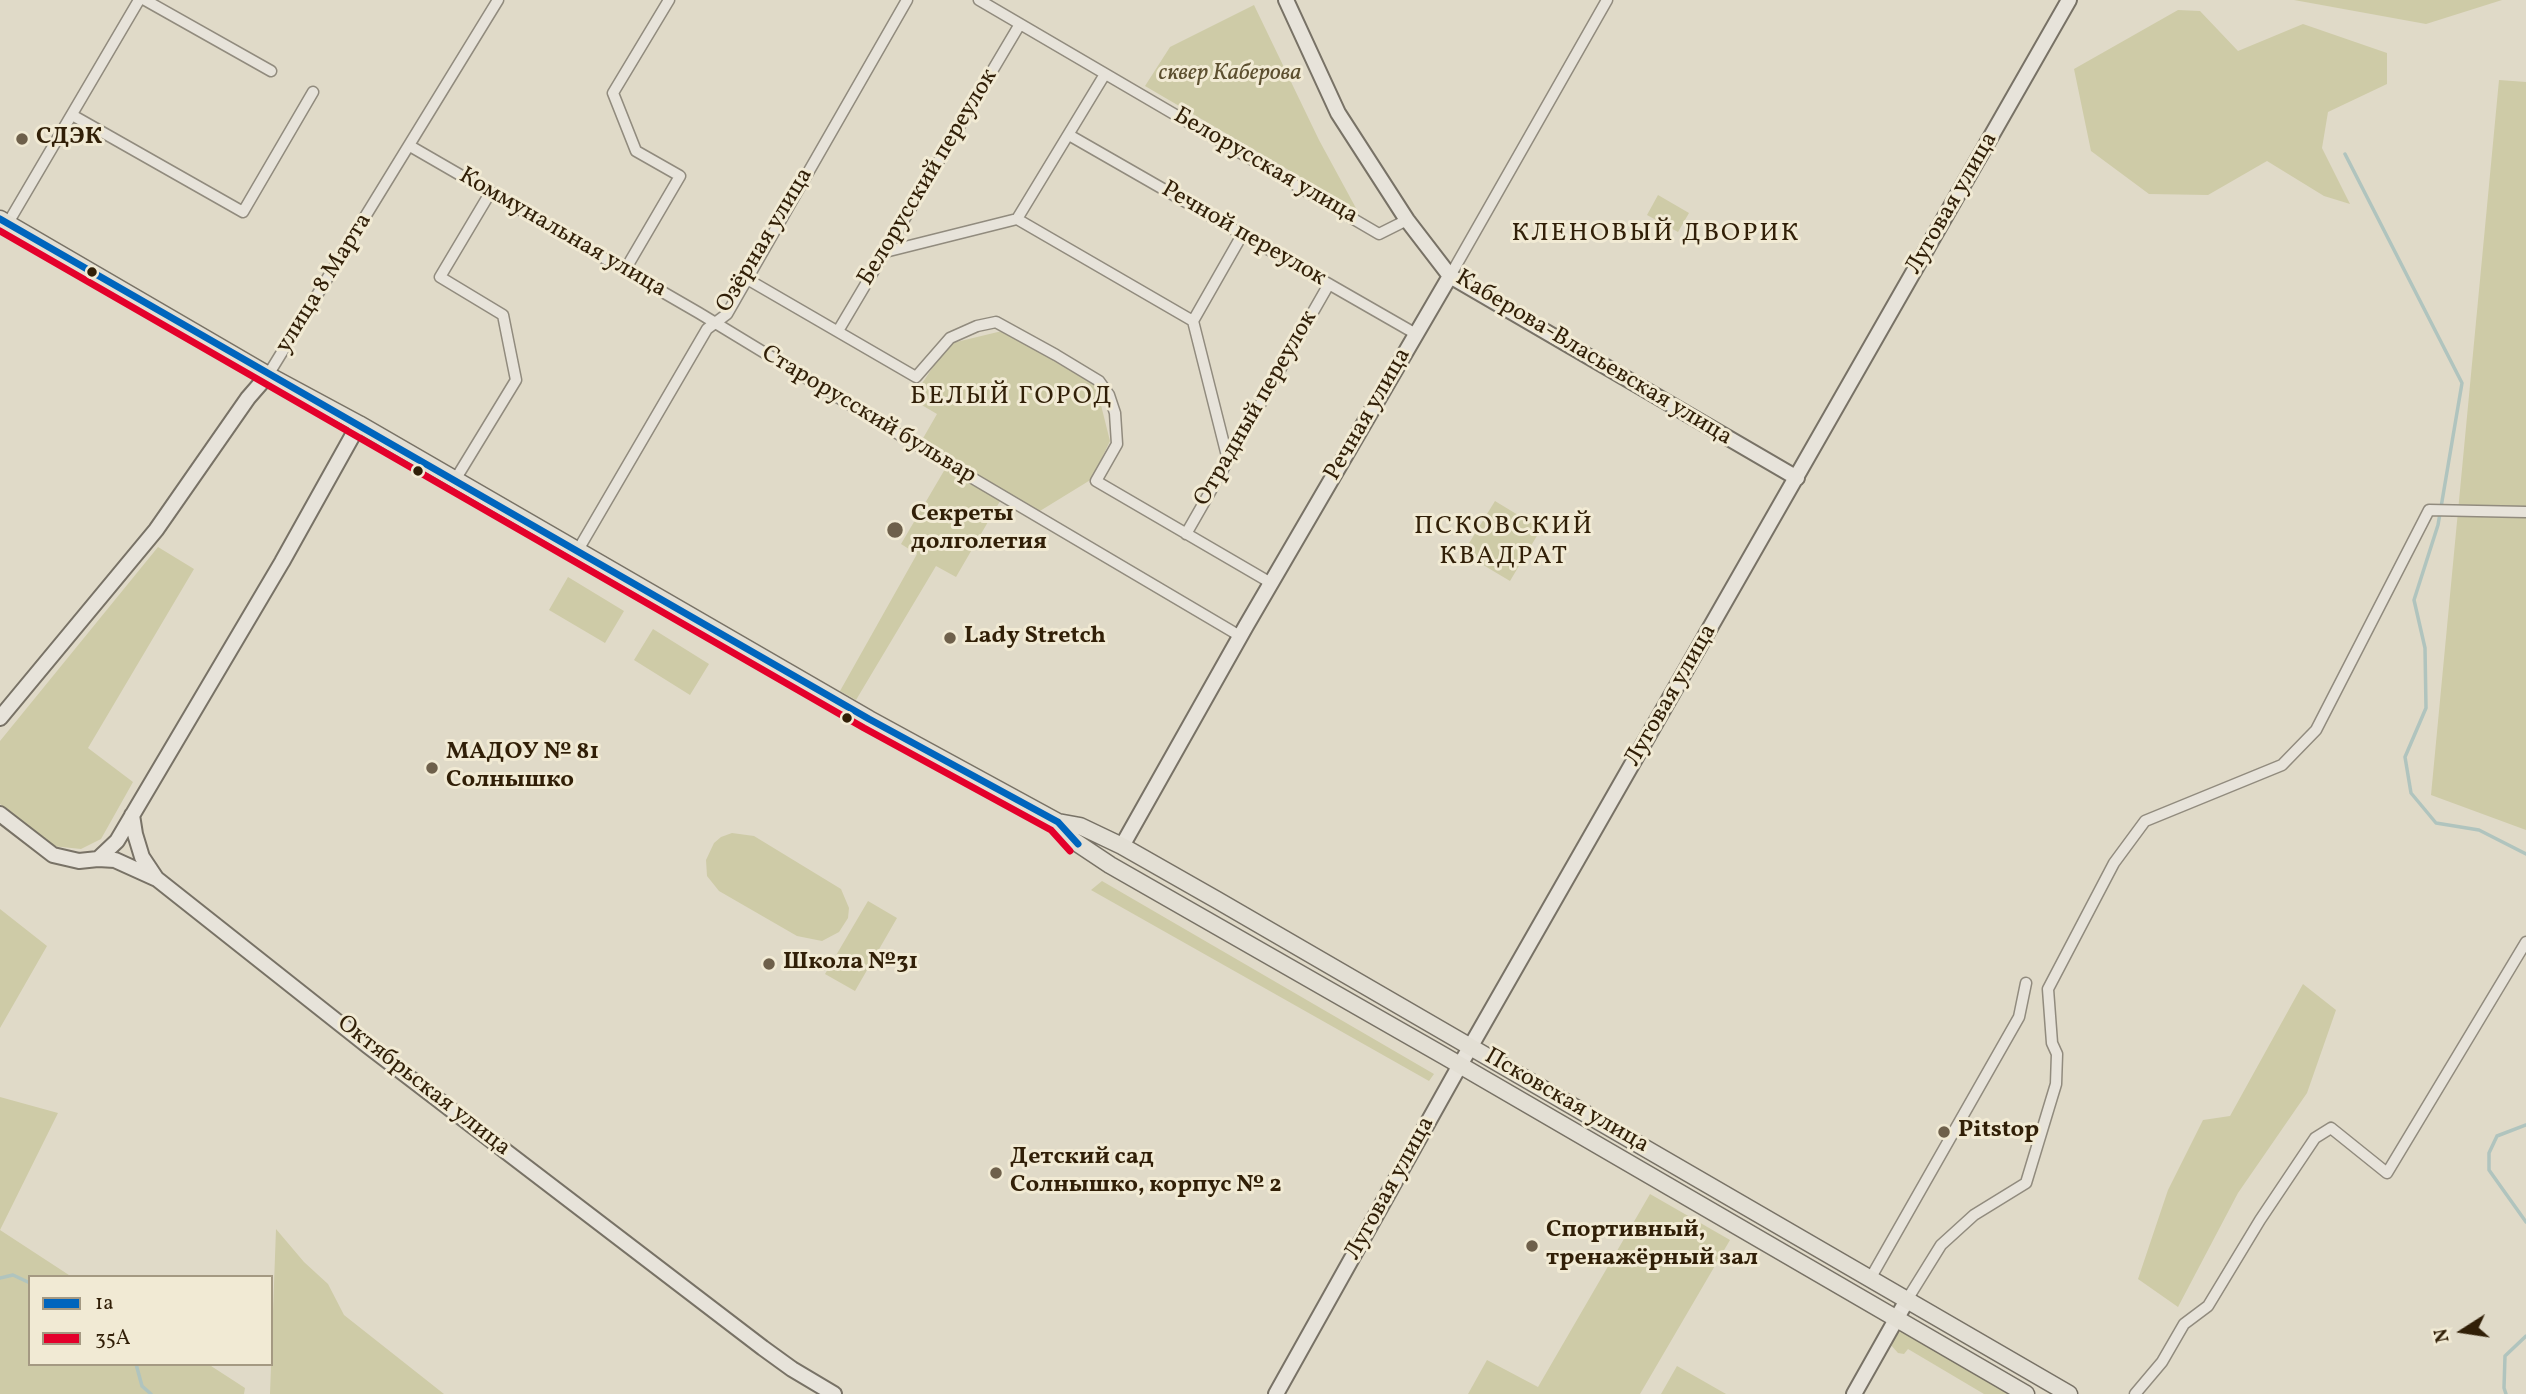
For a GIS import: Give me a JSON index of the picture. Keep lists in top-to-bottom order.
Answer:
{
  "streets": {
    "main road": ["Псковская улица"],
    "street": [
      "Белорусская улица",
      "Белорусский переулок",
      "Луговая улица",
      "Коммунальная улица",
      "Речной переулок",
      "Озёрная улица",
      "улица 8 Марта",
      "Каберова-Власьевская улица",
      "Отрадный переулок",
      "Речная улица",
      "Старорусский бульвар",
      "Октябрьская улица"
    ]
  },
  "crossings": [
    ["Белорусская улица", "Белорусский переулок"],
    ["Белорусская улица", "Каберова-Власьевская улица"],
    ["Луговая улица", "Каберова-Власьевская улица"],
    ["Луговая улица", "Псковская улица"],
    ["Коммунальная улица", "Озёрная улица"],
    ["Коммунальная улица", "улица 8 Марта"],
    ["Коммунальная улица", "Старорусский бульвар"],
    ["Речной переулок", "Отрадный переулок"],
    ["Речной переулок", "Речная улица"],
    ["Озёрная улица", "Старорусский бульвар"],
    ["Озёрная улица", "Псковская улица"],
    ["улица 8 Марта", "Псковская улица"],
    ["Каберова-Власьевская улица", "Речная улица"],
    ["Речная улица", "Старорусский бульвар"],
    ["Речная улица", "Псковская улица"]
  ],
  "districts": ["КЛЕНОВЫЙ ДВОРИК", "БЕЛЫЙ ГОРОД", "ПСКОВСКИЙ КВАДРАТ"],
  "parks": ["сквер Каберова"],
  "places": [
    "СДЭК",
    "Секреты долголетия",
    "Lady Stretch",
    "МАДОУ № 81 Солнышко",
    "Школа №31",
    "Pitstop",
    "Детский сад Солнышко, корпус № 2",
    "Спортивный, тренажёрный зал"
  ],
  "lines": ["transit line 1a", "transit line 35А"],
  "legend": ["1a", "35А"],
  "north": "left"
}
